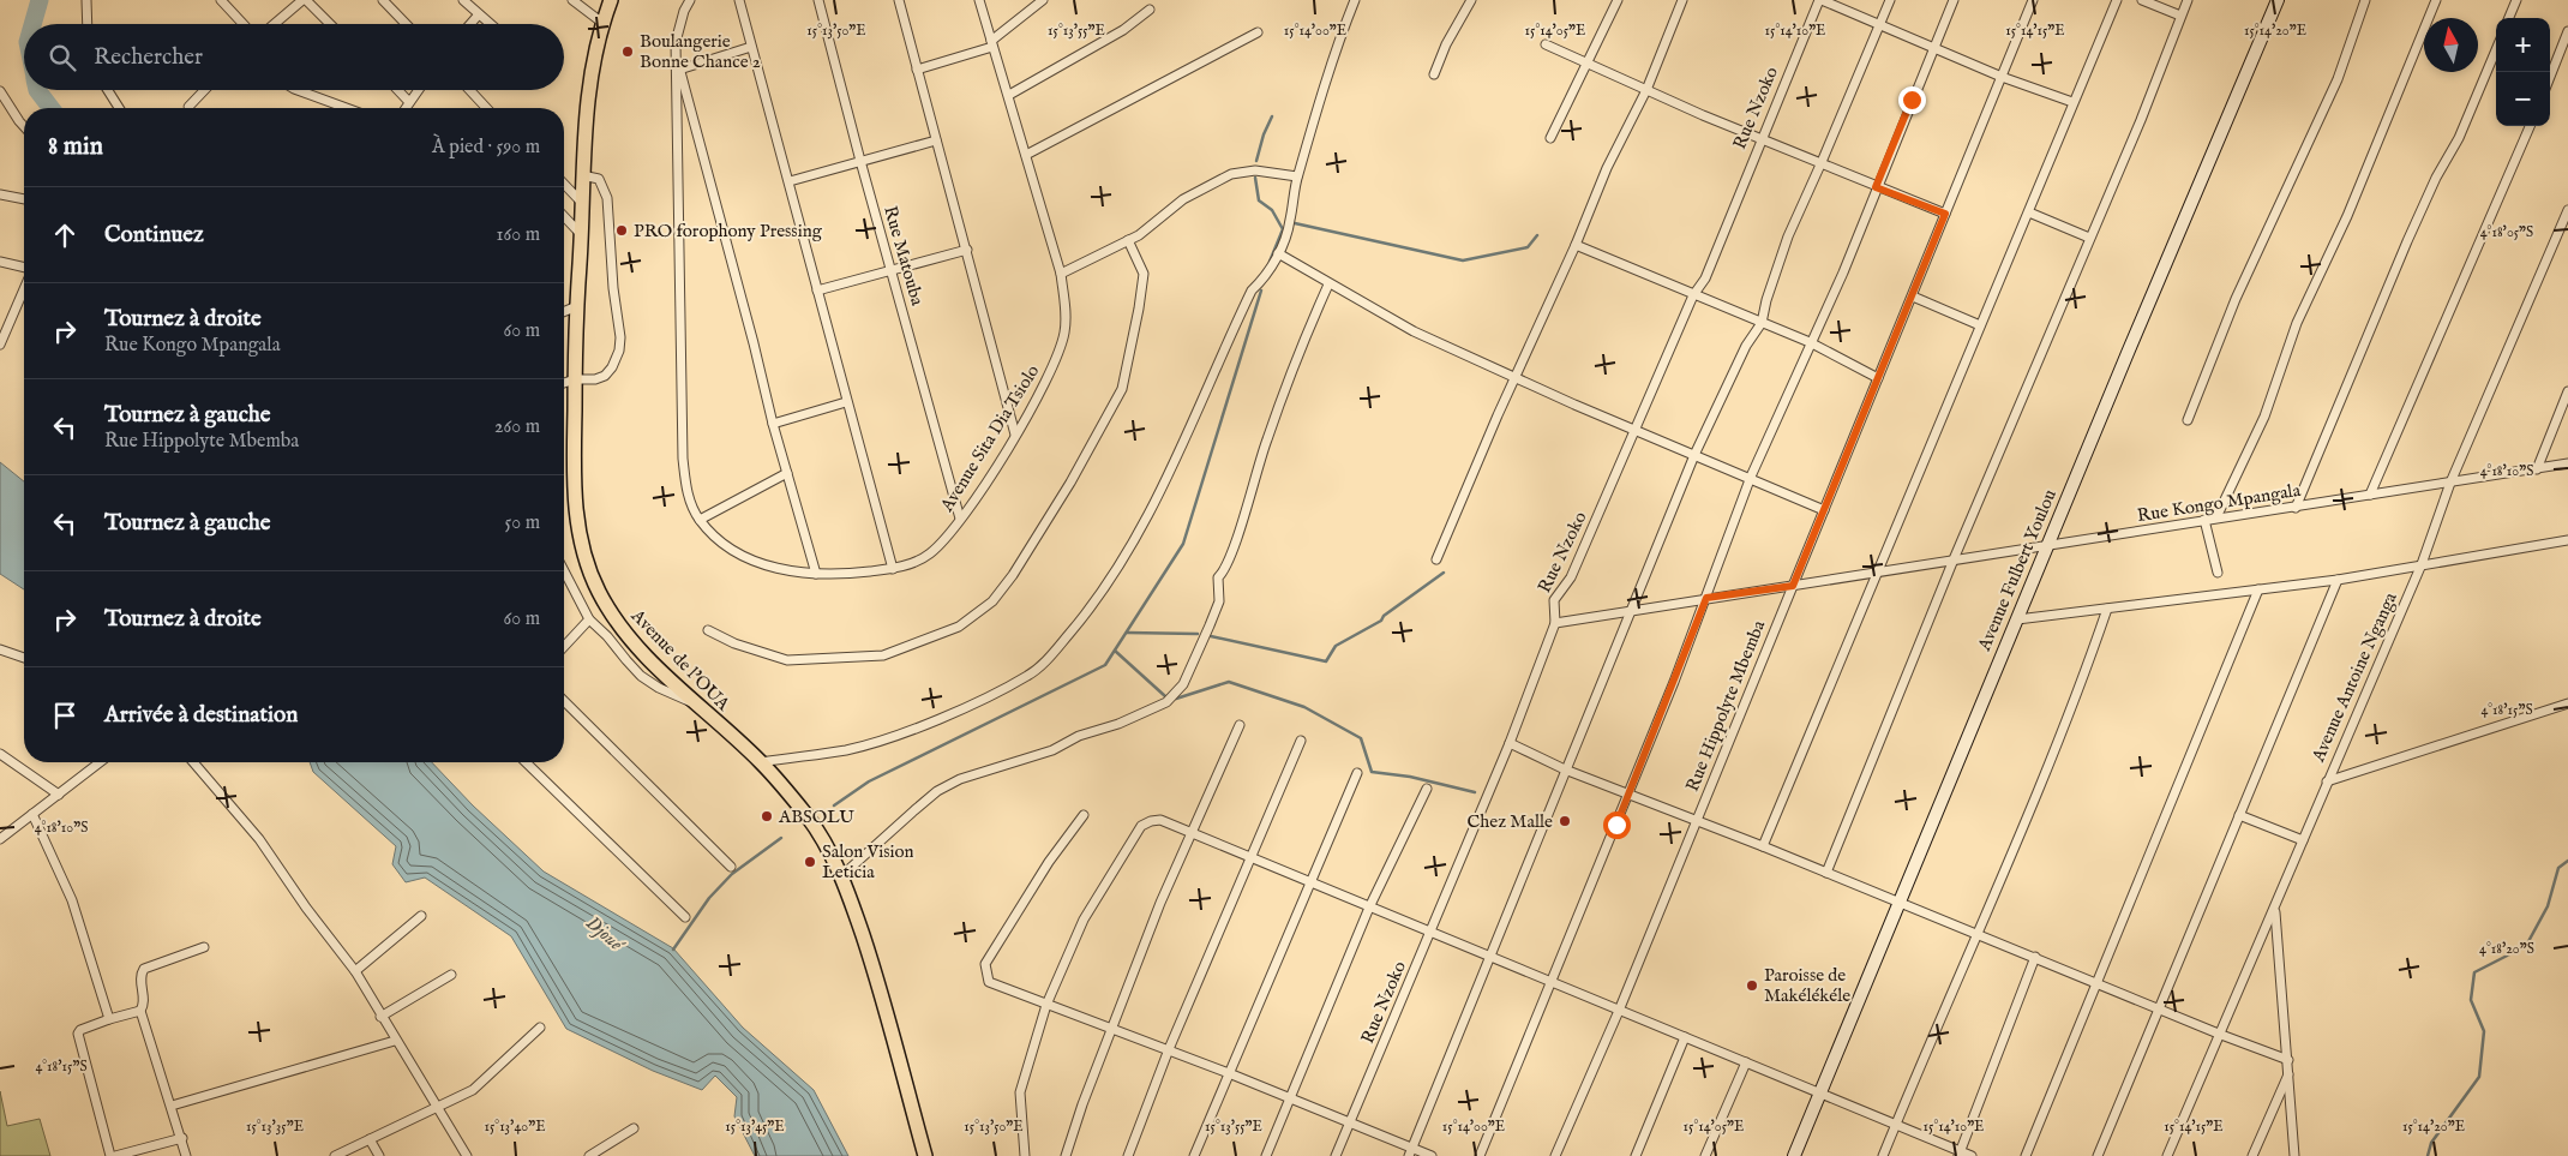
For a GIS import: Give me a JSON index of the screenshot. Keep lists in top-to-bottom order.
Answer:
{
  "streets": {
    "main road": ["Avenue Fulbert Youlou", "Avenue de l'OUA"],
    "street": [
      "Rue Nzoko",
      "Rue Matouba",
      "Avenue Sita Dia Tsiolo",
      "Rue Kongo Mpangala",
      "Avenue Antoine Nganga",
      "Rue Hippolyte Mbemba"
    ]
  },
  "crossings": [
    ["Rue Nzoko", "Rue Kongo Mpangala"],
    ["Rue Matouba", "Avenue Sita Dia Tsiolo"],
    ["Rue Kongo Mpangala", "Avenue Fulbert Youlou"],
    ["Rue Kongo Mpangala", "Avenue Antoine Nganga"],
    ["Rue Kongo Mpangala", "Rue Hippolyte Mbemba"]
  ],
  "water": ["Djoué"],
  "places": [
    "Boulangerie Bonne Chance 2",
    "PRO forophony Pressing",
    "ABSOLU",
    "Chez Malle",
    "Salon Vision Leticia",
    "Paroisse de Makélékéle"
  ],
  "north": "top",
  "page": {
    "map_buttons": ["+", "−"],
    "search": "Rechercher",
    "heading": ["8 min", "À pied · 590 m"],
    "list": [
      ["Continuez", "160 m"],
      ["Tournez à droite", "Rue Kongo Mpangala", "60 m"],
      ["Tournez à gauche", "Rue Hippolyte Mbemba", "260 m"],
      ["Tournez à gauche", "50 m"],
      ["Tournez à droite", "60 m"],
      "Arrivée à destination"
    ]
  },
  "coordinates": [
    "15°13'50\"E",
    "15°13'55\"E",
    "15°14'00\"E",
    "15°14'05\"E",
    "15°14'10\"E",
    "15°14'15\"E",
    "15°14'20\"E",
    "4°18'05\"S",
    "4°18'10\"S",
    "4°18'15\"S",
    "4°18'20\"S",
    "15°13'35\"E",
    "15°13'40\"E",
    "15°13'45\"E"
  ]
}
